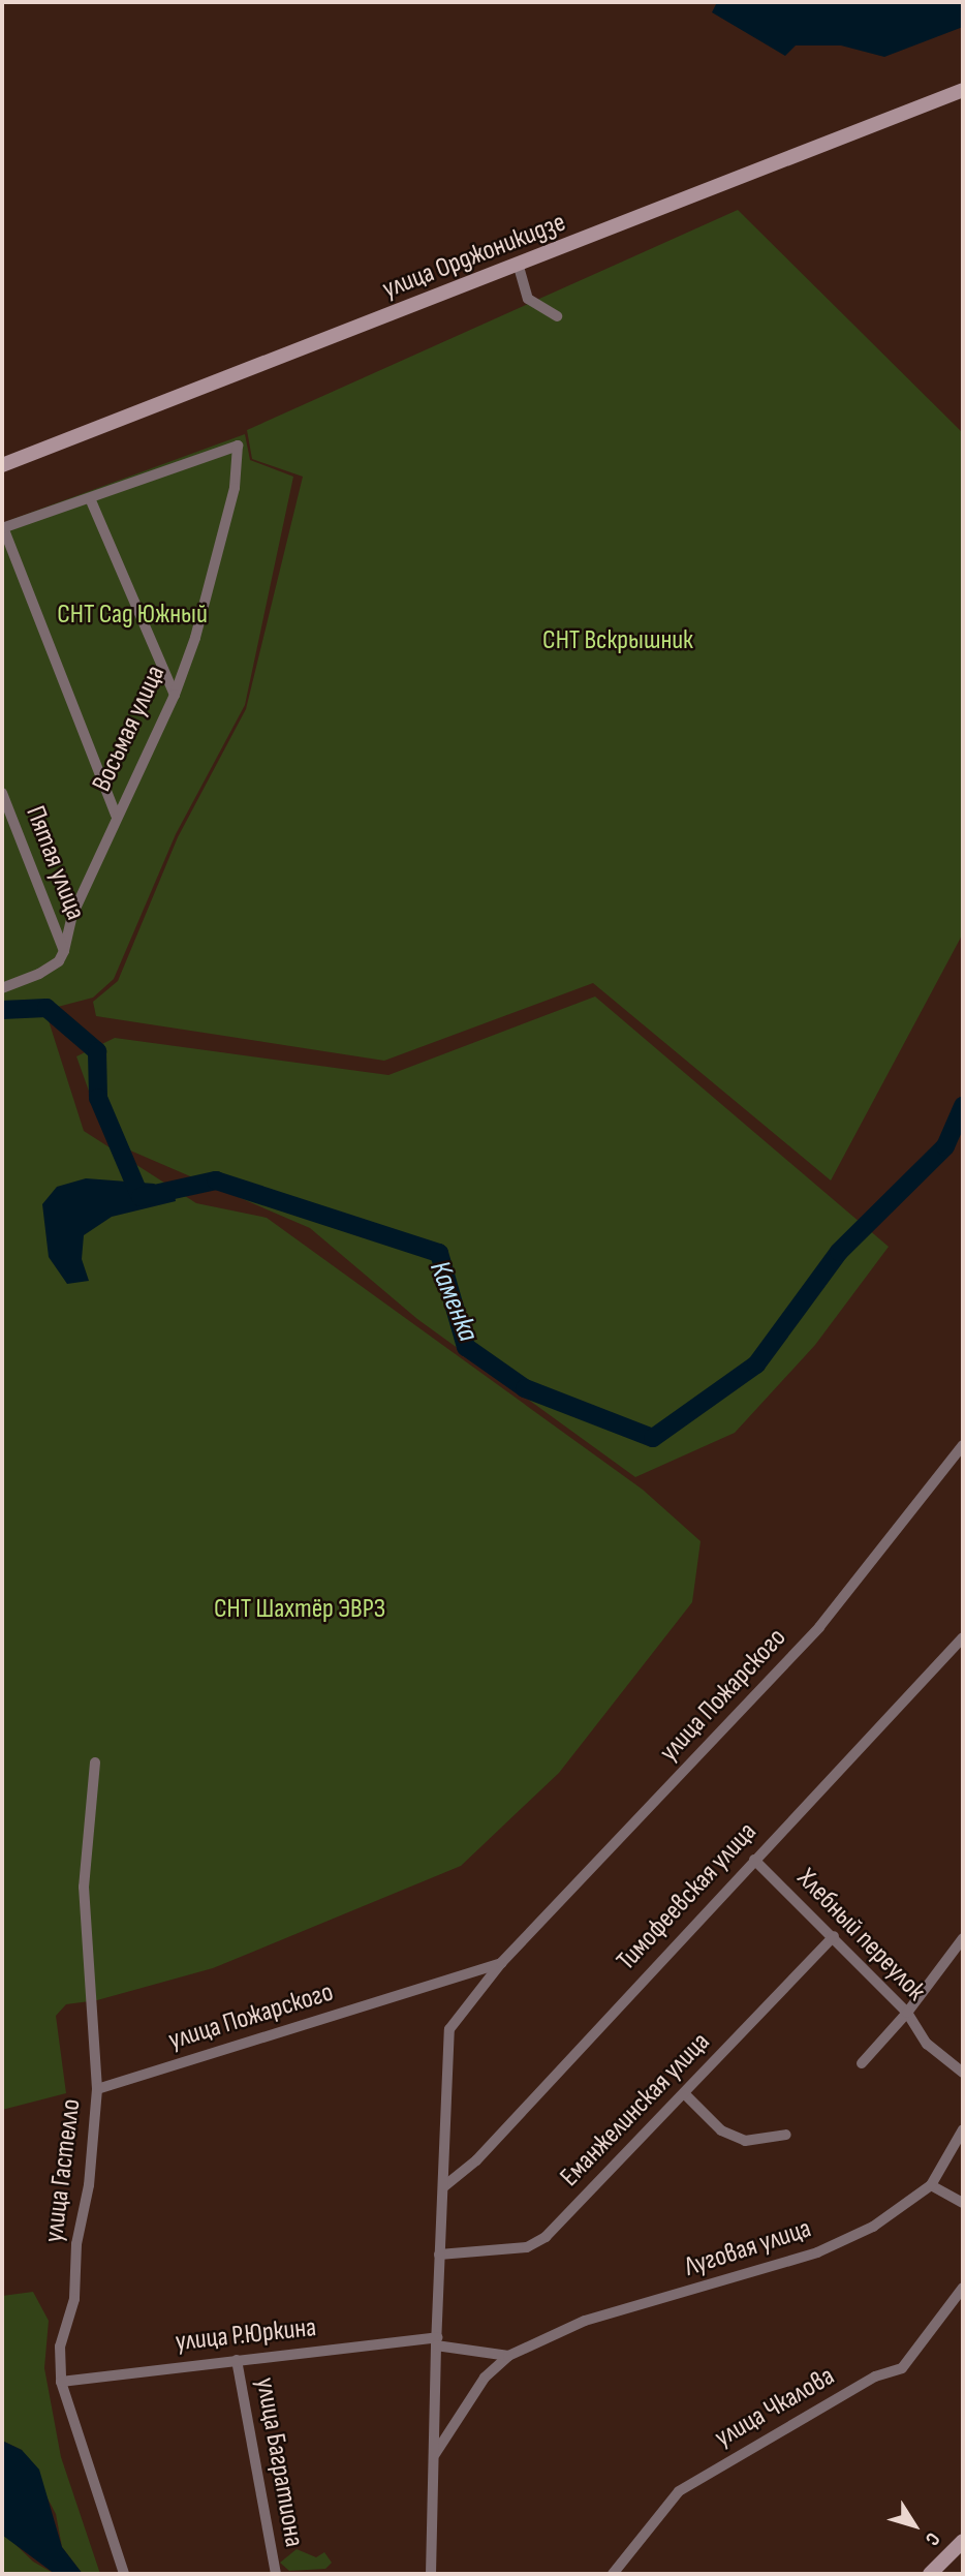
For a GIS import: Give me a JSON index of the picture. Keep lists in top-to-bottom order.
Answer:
{
  "streets": {
    "main road": ["улица Орджоникидзе"],
    "street": [
      "Восьмая улица",
      "Пятая улица",
      "улица Пожарского",
      "Тимофеевская улица",
      "Хлебный переулок",
      "Еманжелинская улица",
      "улица Гастелло",
      "Луговая улица",
      "улица Р.Юркина",
      "улица Чкалова",
      "улица Багратиона"
    ]
  },
  "crossings": [
    ["Восьмая улица", "Пятая улица"],
    ["улица Пожарского", "Тимофеевская улица"],
    ["улица Пожарского", "Еманжелинская улица"],
    ["улица Пожарского", "улица Гастелло"],
    ["улица Пожарского", "улица Р.Юркина"],
    ["Тимофеевская улица", "Хлебный переулок"],
    ["Хлебный переулок", "Еманжелинская улица"],
    ["улица Гастелло", "улица Р.Юркина"],
    ["улица Р.Юркина", "улица Багратиона"]
  ],
  "water": ["Каменка"],
  "parks": ["СНТ Сад Южный", "СНТ Вскрышник", "СНТ Шахтёр ЭВРЗ"],
  "north": "bottom right"
}
